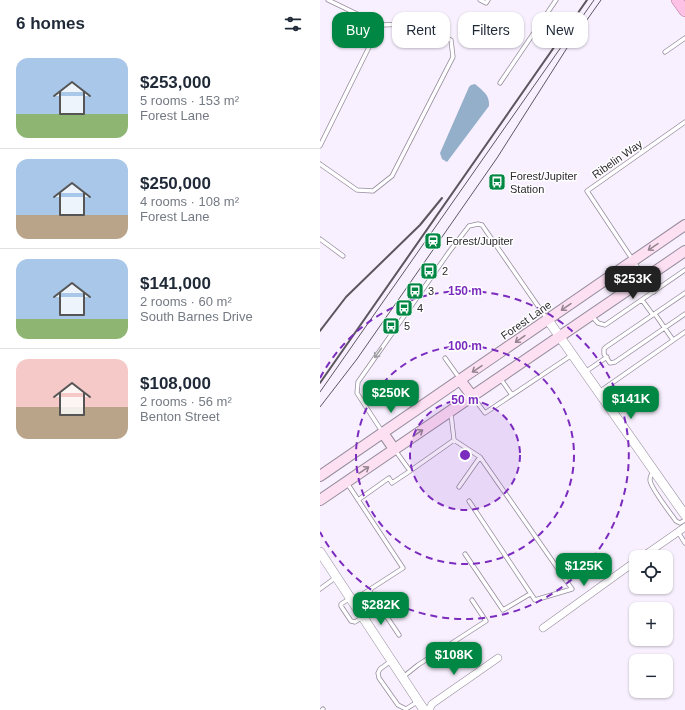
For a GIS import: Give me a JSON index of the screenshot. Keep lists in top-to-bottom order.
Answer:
{
  "streets": {
    "main road": ["Forest Lane"],
    "lane": ["Ribelin Way"]
  },
  "crossings": [
    ["Ribelin Way", "Forest Lane"]
  ],
  "places": {
    "bus stop": [
      "Forest/Jupiter Station",
      "2",
      "3",
      "4",
      "5"
    ],
    "station": ["Forest/Jupiter"]
  },
  "page": {
    "heading": "6 homes",
    "chip": [
      "Buy",
      "Rent",
      "Filters",
      "New"
    ],
    "list": [
      {
        "name": "$253,000",
        "note": "5 rooms · 153 m² · Forest Lane"
      },
      {
        "name": "$250,000",
        "note": "4 rooms · 108 m² · Forest Lane"
      },
      {
        "name": "$141,000",
        "note": "2 rooms · 60 m² · South Barnes Drive"
      },
      {
        "name": "$108,000",
        "note": "2 rooms · 56 m² · Benton Street"
      }
    ],
    "price": [
      "$253K",
      "$250K",
      "$141K",
      "$125K",
      "$282K",
      "$108K"
    ],
    "map_buttons": ["+", "−"]
  },
  "rings": ["150 m", "100 m", "50 m"]
}
